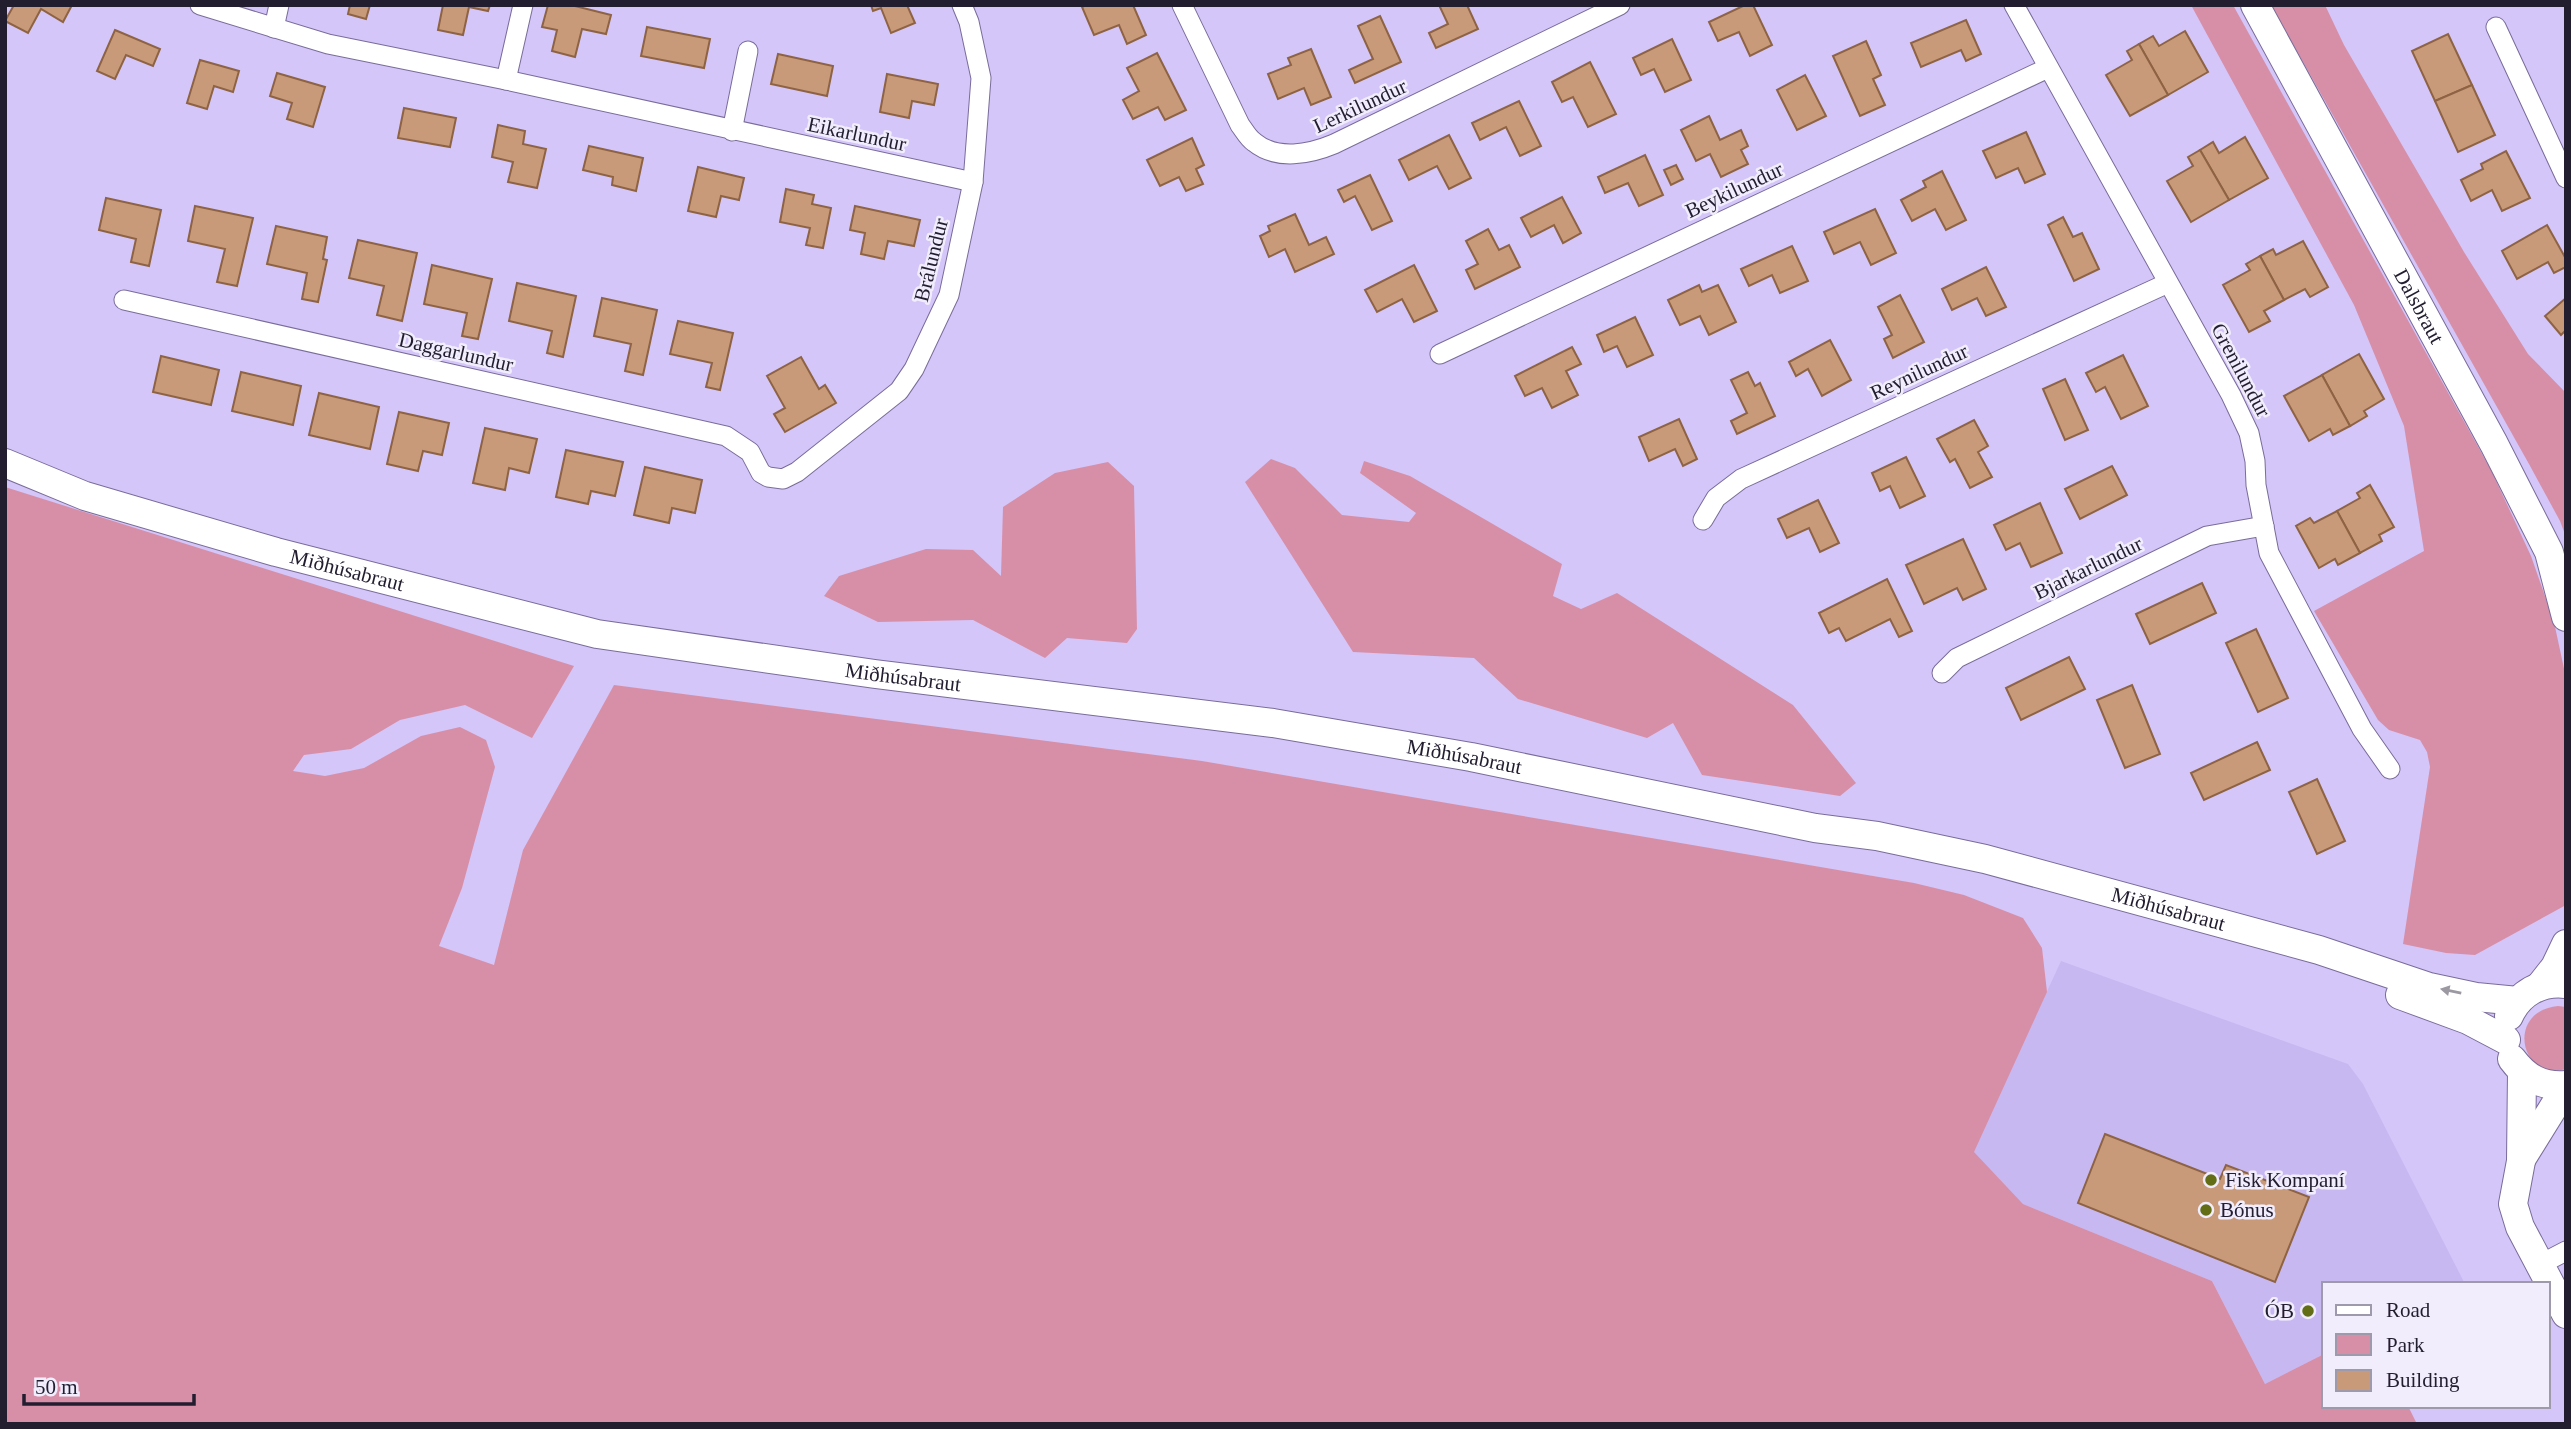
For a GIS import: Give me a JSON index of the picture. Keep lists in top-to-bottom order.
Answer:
{
  "streets": {
    "street": [
      "Lerkilundur",
      "Eikarlundur",
      "Beykilundur",
      "Brálundur",
      "Dalsbraut",
      "Daggarlundur",
      "Grenilundur",
      "Reynilundur",
      "Bjarkarlundur",
      "Miðhúsabraut"
    ]
  },
  "crossings": [
    ["Eikarlundur", "Brálundur"],
    ["Beykilundur", "Grenilundur"],
    ["Brálundur", "Daggarlundur"],
    ["Grenilundur", "Reynilundur"],
    ["Grenilundur", "Bjarkarlundur"]
  ],
  "places": ["Fisk Kompaní", "Bónus", "ÓB"],
  "legend": ["Road", "Park", "Building"],
  "scale_bar": "50 m"
}
